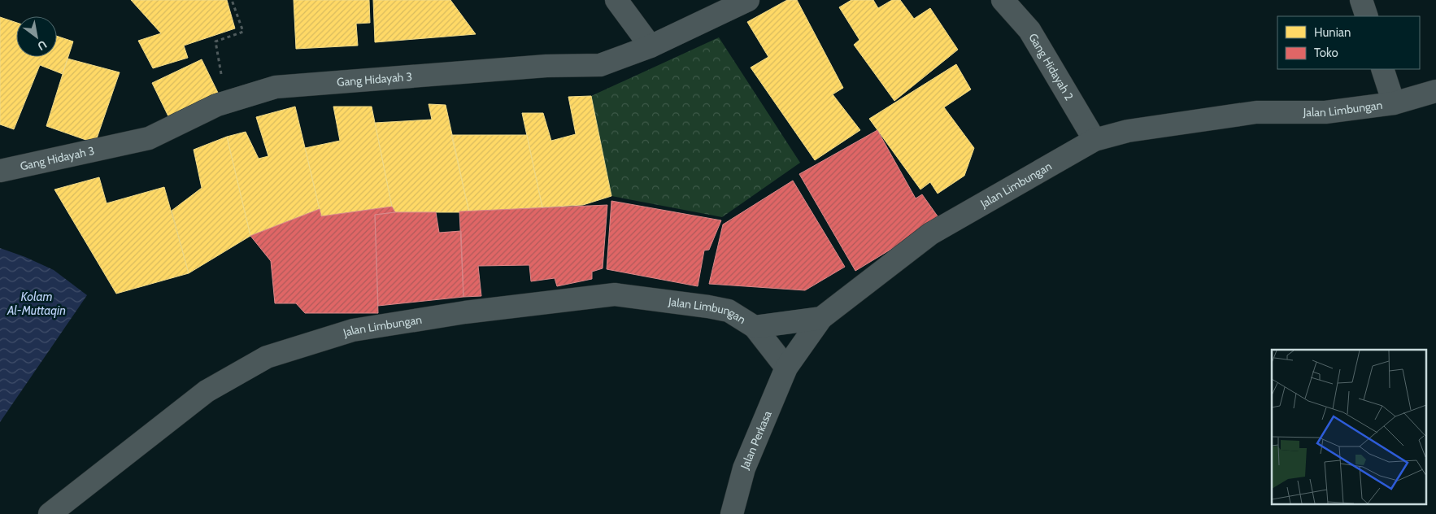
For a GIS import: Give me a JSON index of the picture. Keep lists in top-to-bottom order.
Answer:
{
  "streets": {
    "street": [
      "Gang Hidayah 2",
      "Gang Hidayah 3",
      "Jalan Limbungan",
      "Jalan Perkasa"
    ]
  },
  "crossings": [
    ["Gang Hidayah 2", "Jalan Limbungan"],
    ["Jalan Limbungan", "Jalan Perkasa"]
  ],
  "water": ["Kolam Al-Muttaqin"],
  "legend": ["Hunian", "Toko"],
  "north": "bottom right"
}
